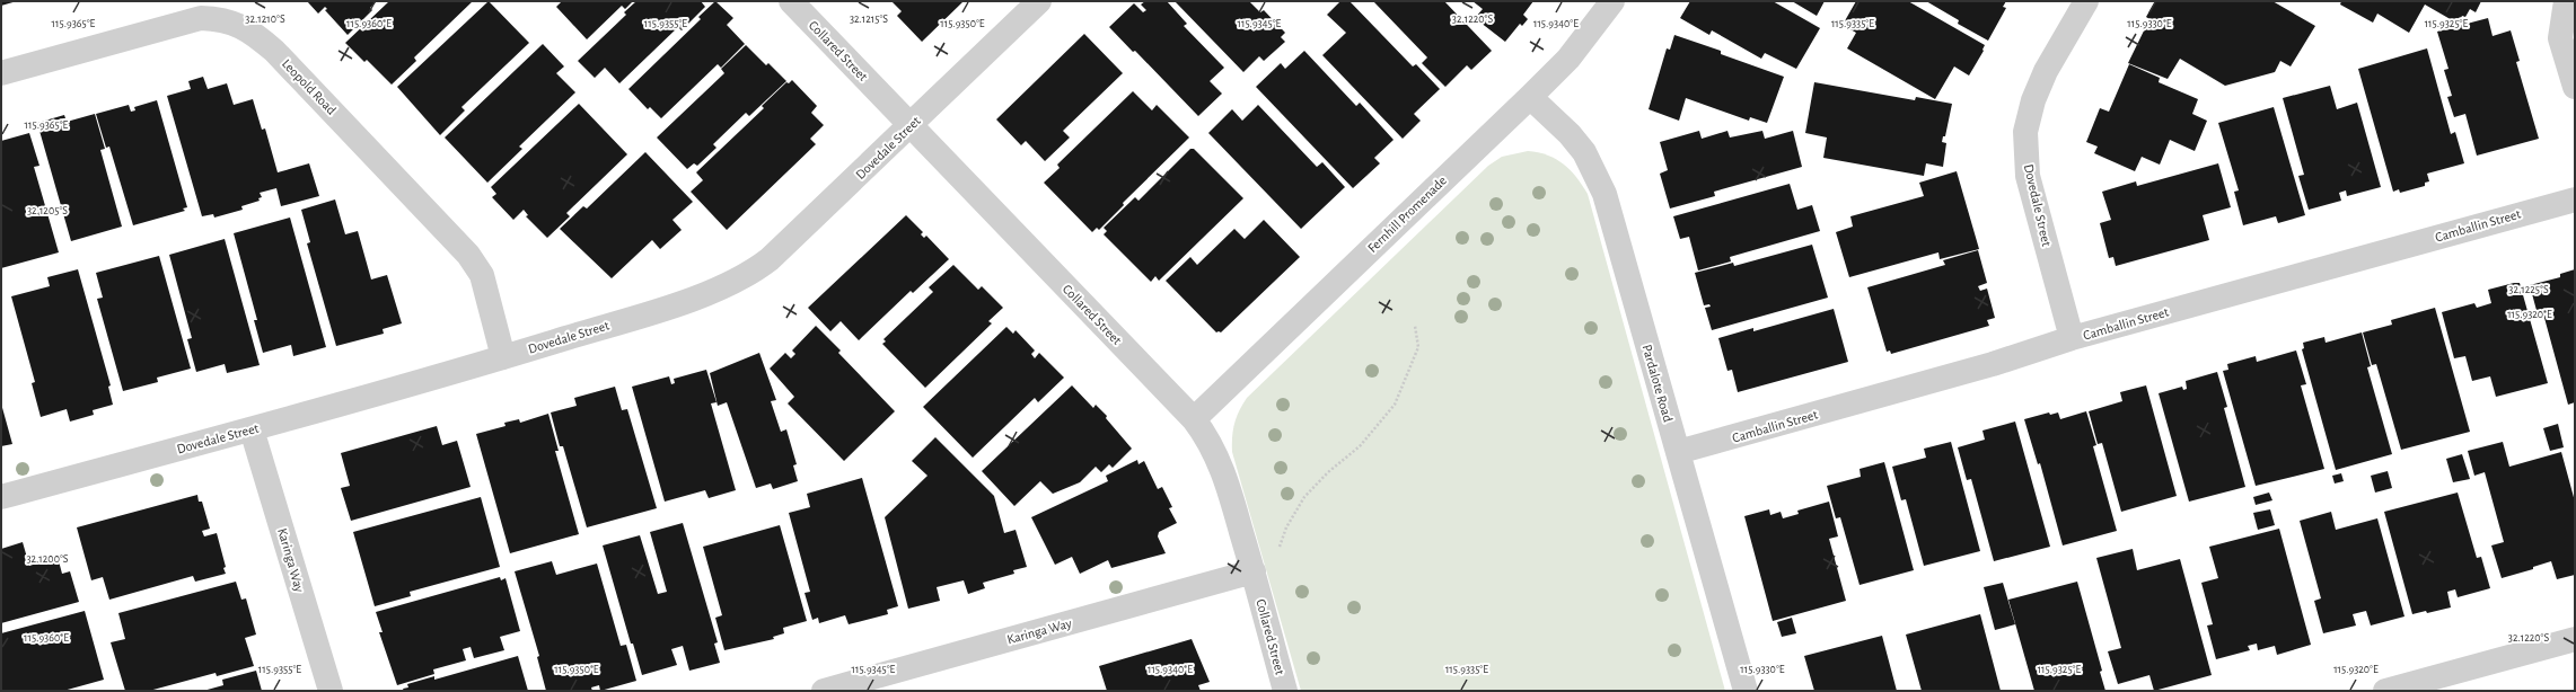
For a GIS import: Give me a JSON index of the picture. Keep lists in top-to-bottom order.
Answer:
{
  "streets": {
    "street": [
      "Collared Street",
      "Leopold Road",
      "Dovedale Street",
      "Fernhill Promenade",
      "Camballin Street",
      "Pardalote Road",
      "Karinga Way"
    ]
  },
  "crossings": [
    ["Collared Street", "Dovedale Street"],
    ["Collared Street", "Fernhill Promenade"],
    ["Collared Street", "Karinga Way"],
    ["Leopold Road", "Dovedale Street"],
    ["Dovedale Street", "Camballin Street"],
    ["Dovedale Street", "Karinga Way"],
    ["Fernhill Promenade", "Pardalote Road"],
    ["Camballin Street", "Pardalote Road"]
  ],
  "coordinates": [
    "32.1210°S",
    "32.1215°S",
    "32.1220°S",
    "115.9365°E",
    "115.9360°E",
    "115.9355°E",
    "115.9350°E",
    "115.9345°E",
    "115.9340°E",
    "115.9335°E",
    "115.9330°E",
    "115.9325°E",
    "32.1205°S",
    "32.1225°S",
    "115.9320°E",
    "32.1200°S"
  ]
}
